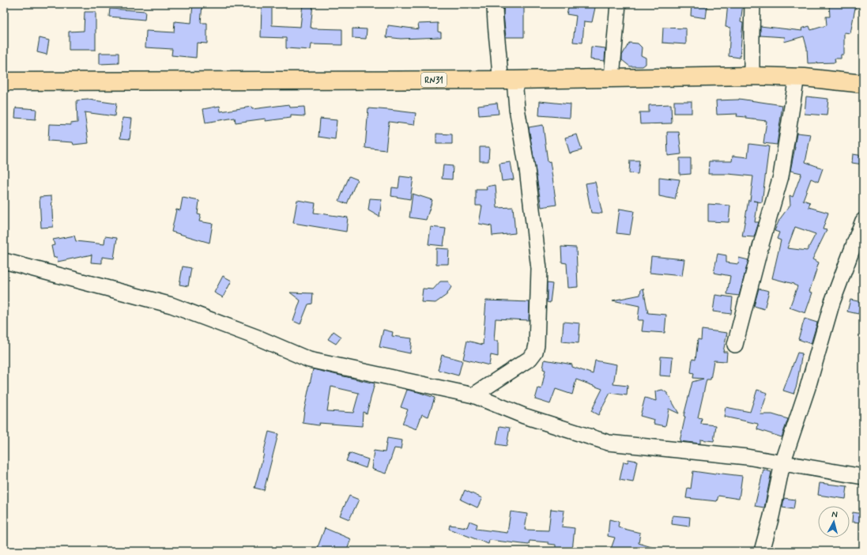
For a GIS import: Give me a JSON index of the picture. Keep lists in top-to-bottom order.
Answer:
{
  "streets": {
    "main road": ["RN31"]
  },
  "north": "top"
}
